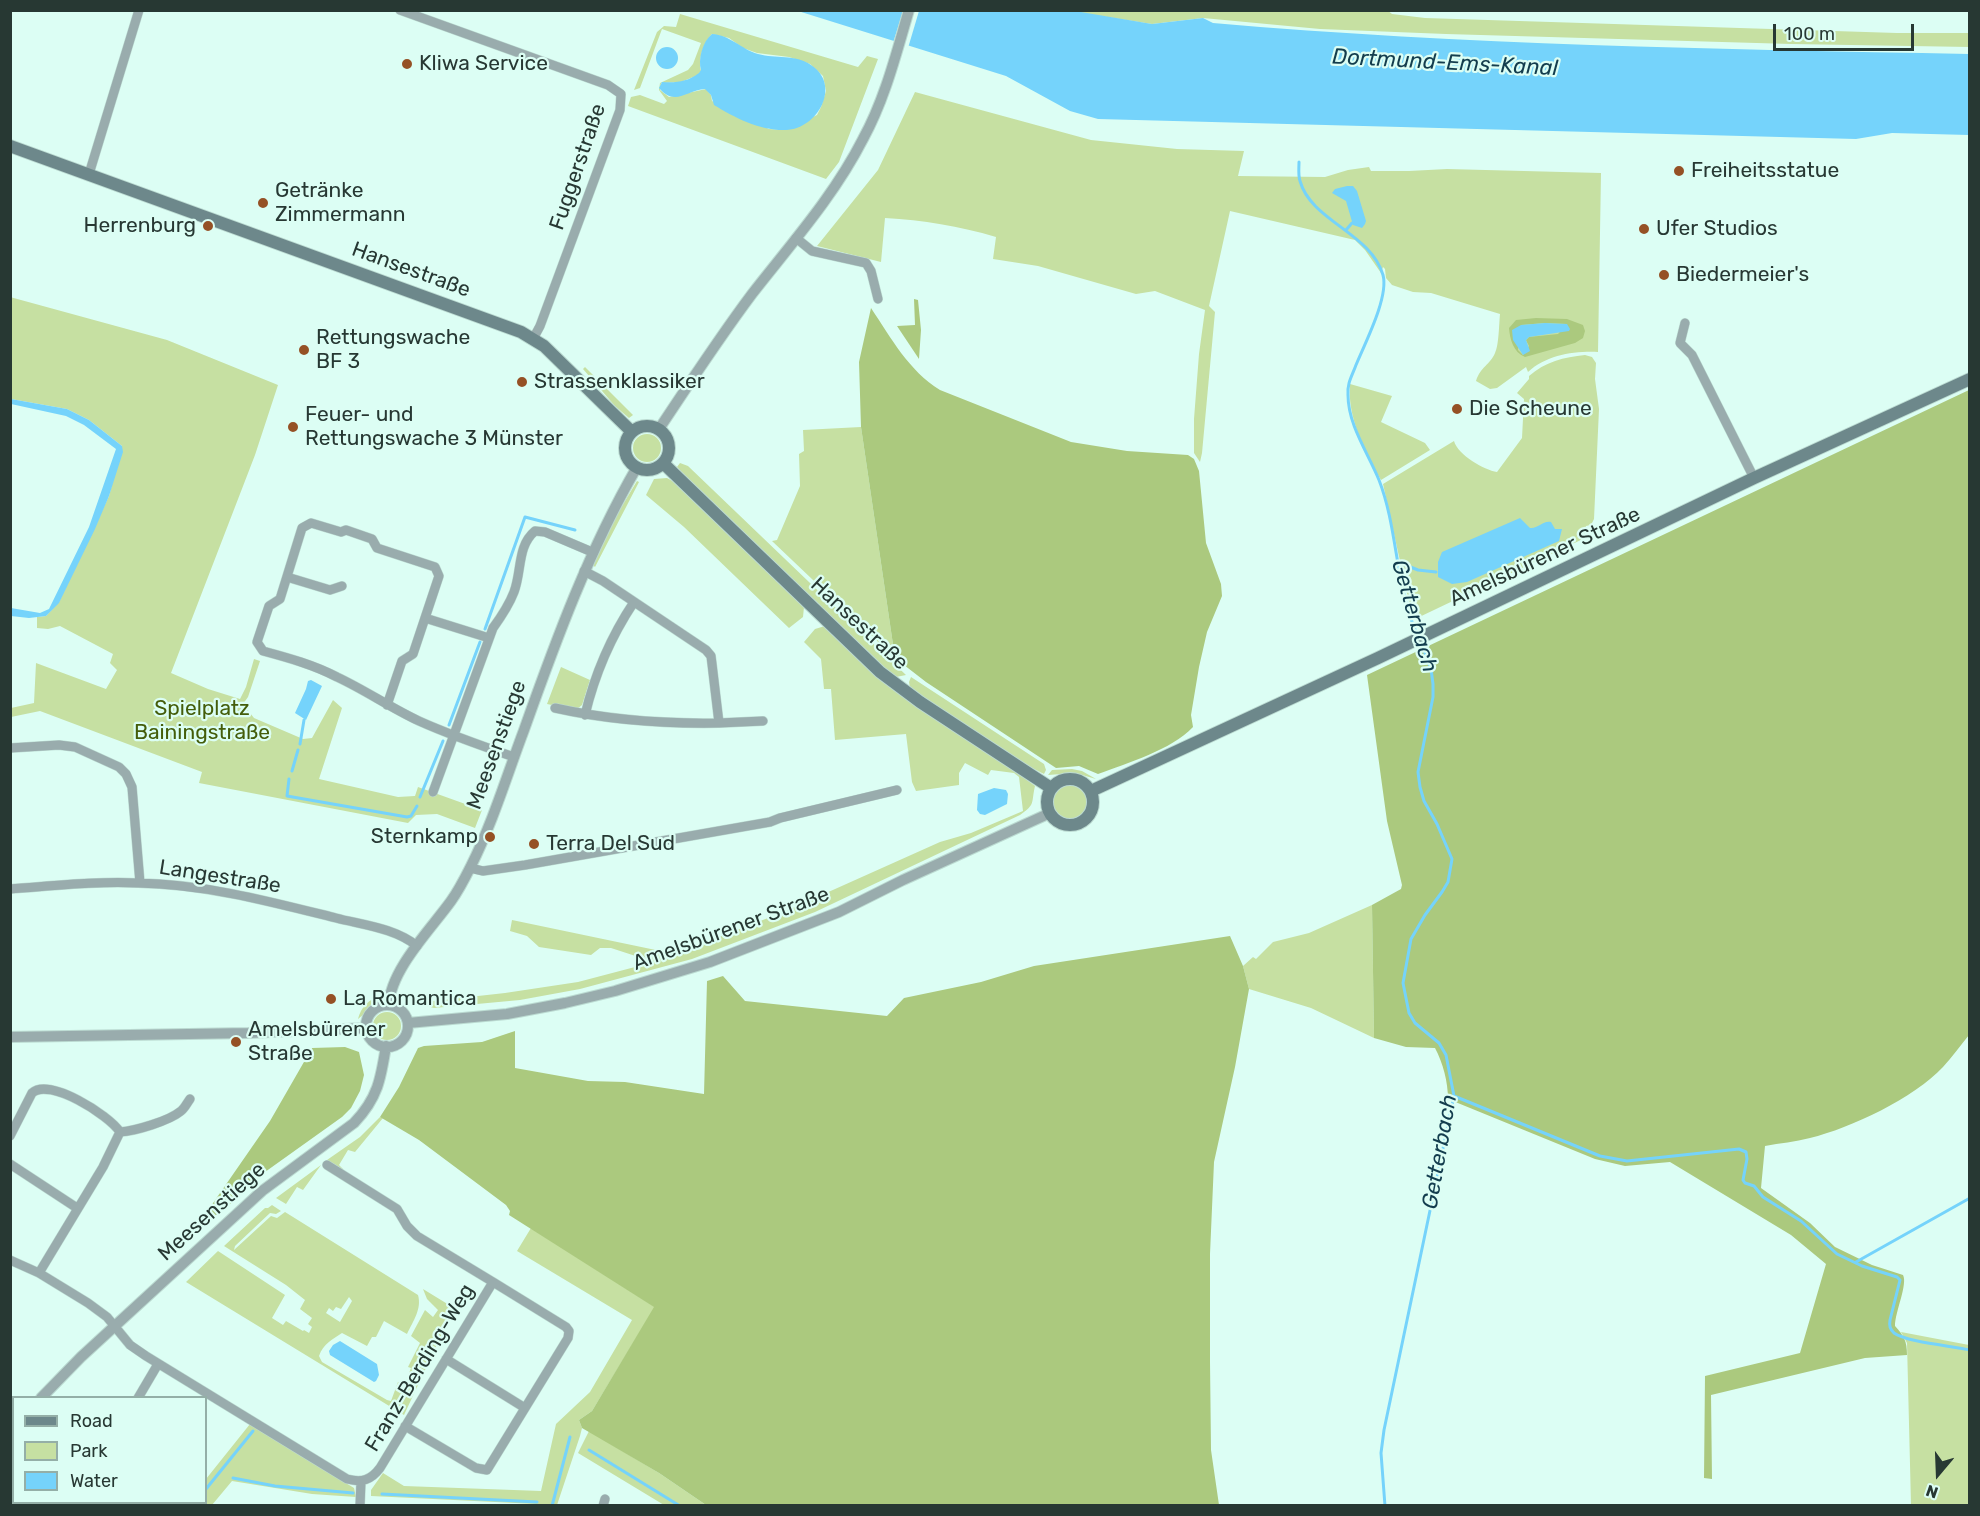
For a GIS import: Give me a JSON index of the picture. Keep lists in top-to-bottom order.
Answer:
{
  "streets": {
    "main road": ["Hansestraße", "Amelsbürener Straße"],
    "street": [
      "Fuggerstraße",
      "Meesenstiege",
      "Langestraße",
      "Franz-Berding-Weg"
    ]
  },
  "crossings": [
    ["Fuggerstraße", "Hansestraße"],
    ["Hansestraße", "Amelsbürener Straße"],
    ["Hansestraße", "Meesenstiege"],
    ["Amelsbürener Straße", "Meesenstiege"],
    ["Meesenstiege", "Langestraße"]
  ],
  "water": ["Dortmund-Ems-Kanal", "Getterbach"],
  "parks": ["Spielplatz Bainingstraße"],
  "places": [
    "Kliwa Service",
    "Freiheitsstatue",
    "Getränke Zimmermann",
    "Herrenburg",
    "Ufer Studios",
    "Biedermeier's",
    "Rettungswache BF 3",
    "Strassenklassiker",
    "Die Scheune",
    "Feuer- und Rettungswache 3 Münster",
    "Sternkamp",
    "Terra Del Sud",
    "La Romantica",
    "Amelsbürener Straße"
  ],
  "legend": ["Road", "Park", "Water"],
  "scale_bar": "100 m",
  "north": "bottom"
}
